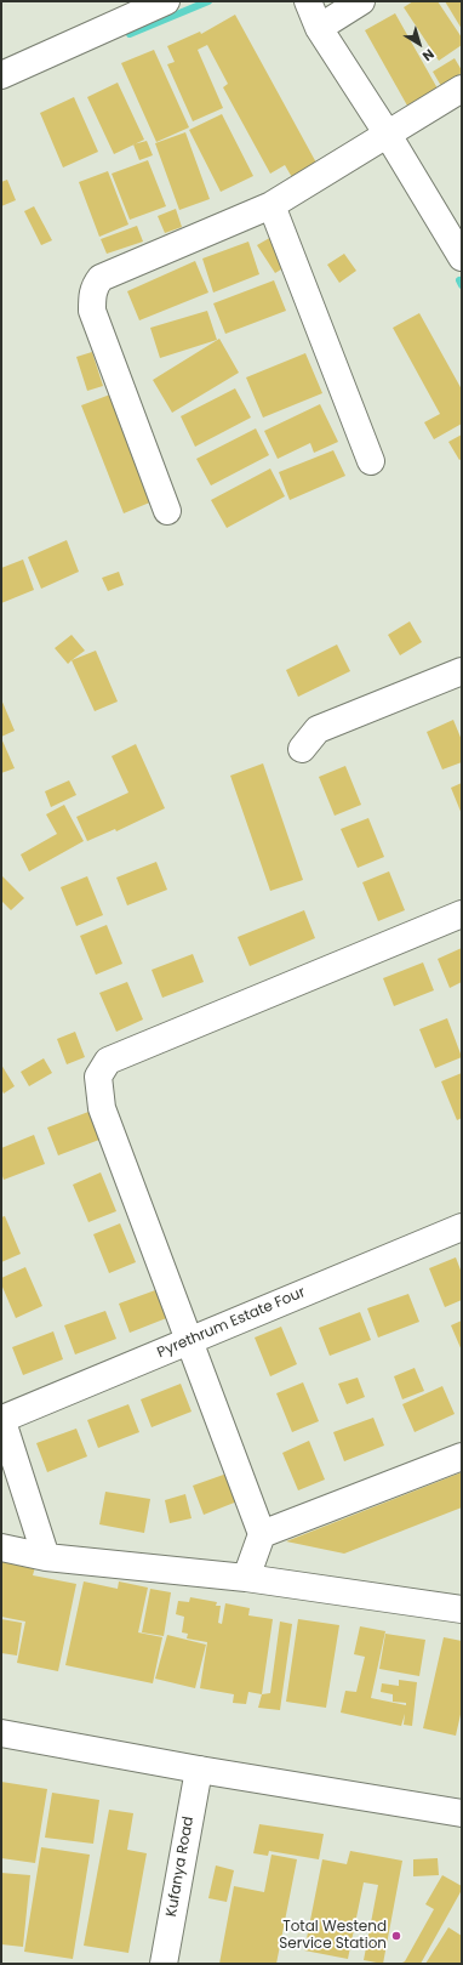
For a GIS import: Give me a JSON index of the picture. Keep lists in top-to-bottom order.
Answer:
{
  "streets": {
    "street": ["Pyrethrum Estate Four", "Kufanya Road"]
  },
  "places": ["Total Westend Service Station"],
  "north": "bottom right"
}
